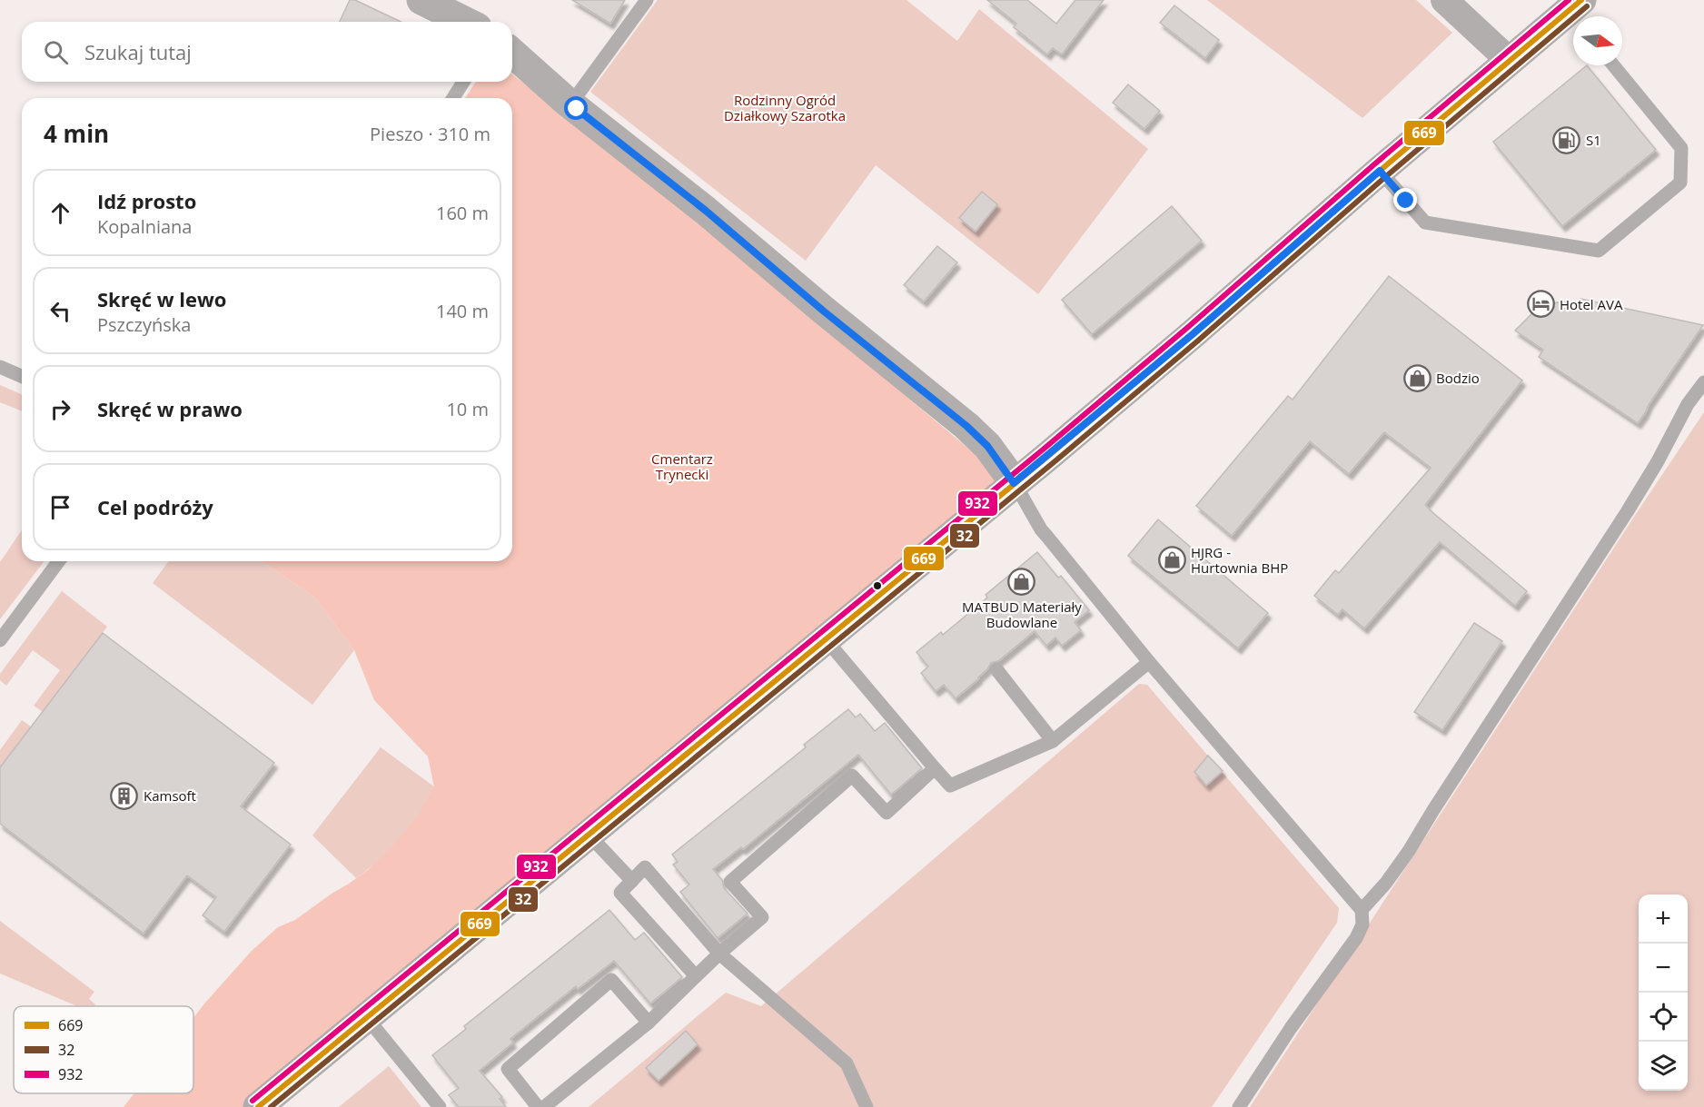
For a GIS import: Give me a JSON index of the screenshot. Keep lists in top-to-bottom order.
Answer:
{
  "parks": ["Rodzinny Ogród Działkowy Szarotka", "Cmentarz Trynecki"],
  "places": {
    "fuel station": ["S1"],
    "hotel": ["Hotel AVA"],
    "shop": ["Bodzio", "HJRG - Hurtownia BHP", "MATBUD Materiały Budowlane"],
    "building": ["Kamsoft"]
  },
  "lines": ["transit line 669", "transit line 932", "transit line 32"],
  "legend": ["669", "32", "932"],
  "north": "right",
  "page": {
    "search": "Szukaj tutaj",
    "heading": ["4 min", "Pieszo · 310 m"],
    "list": [
      ["Idź prosto", "Kopalniana", "160 m"],
      ["Skręć w lewo", "Pszczyńska", "140 m"],
      ["Skręć w prawo", "10 m"],
      "Cel podróży"
    ],
    "map_buttons": ["+", "−"]
  }
}
